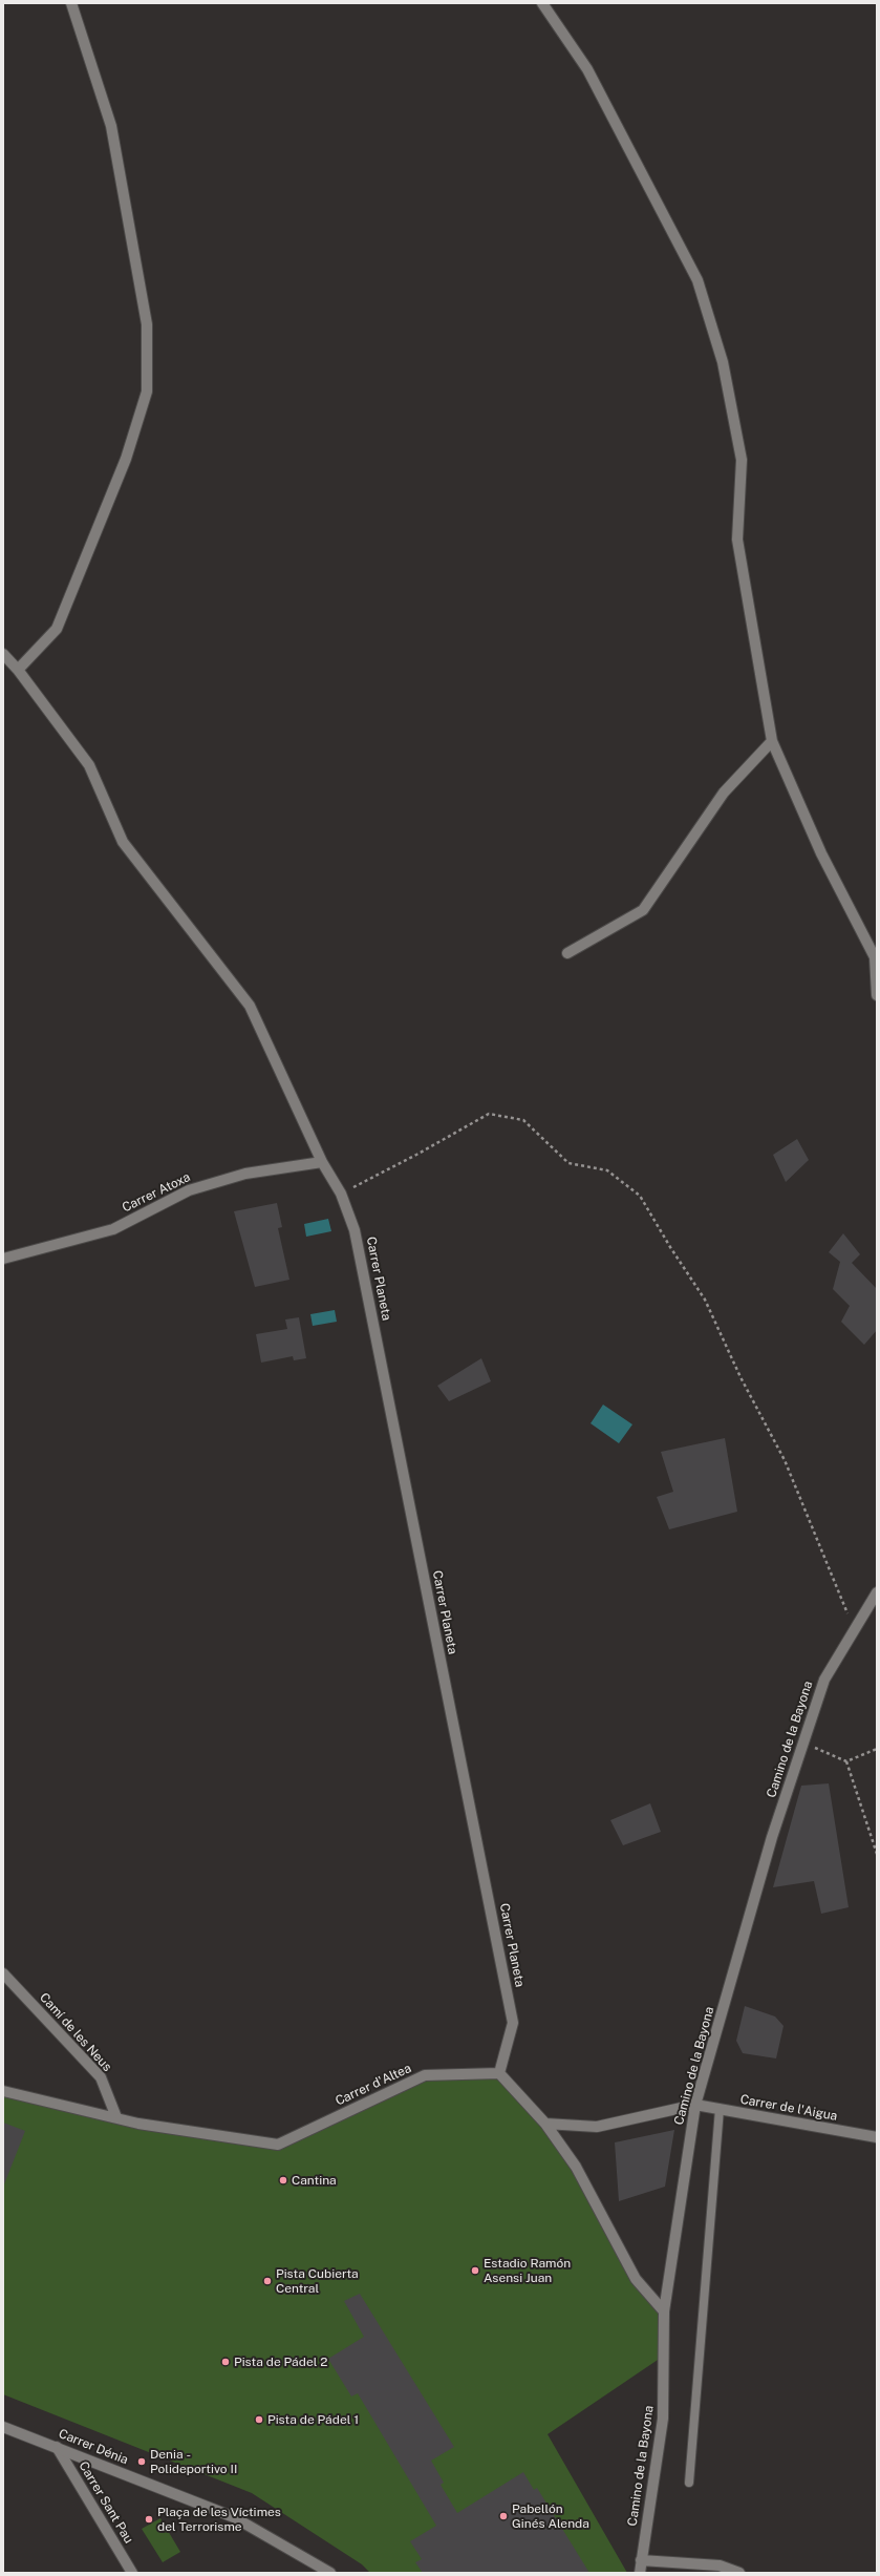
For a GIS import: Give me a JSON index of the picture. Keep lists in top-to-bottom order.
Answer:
{
  "streets": {
    "street": [
      "Carrer Atoxa",
      "Carrer Planeta",
      "Camino de la Bayona",
      "Camí de les Neus",
      "Carrer d'Altea",
      "Carrer de l'Aigua",
      "Carrer Dénia",
      "Carrer Sant Pau"
    ]
  },
  "crossings": [
    ["Carrer Atoxa", "Carrer Planeta"],
    ["Carrer Planeta", "Carrer d'Altea"],
    ["Camino de la Bayona", "Carrer de l'Aigua"],
    ["Camí de les Neus", "Carrer d'Altea"],
    ["Carrer Dénia", "Carrer Sant Pau"]
  ],
  "places": [
    "Cantina",
    "Estadio Ramón Asensi Juan",
    "Pista Cubierta Central",
    "Pista de Pádel 2",
    "Pista de Pádel 1",
    "Denia - Polideportivo II",
    "Pabellón Ginés Alenda",
    "Plaça de les Víctimes del Terrorisme"
  ]
}
